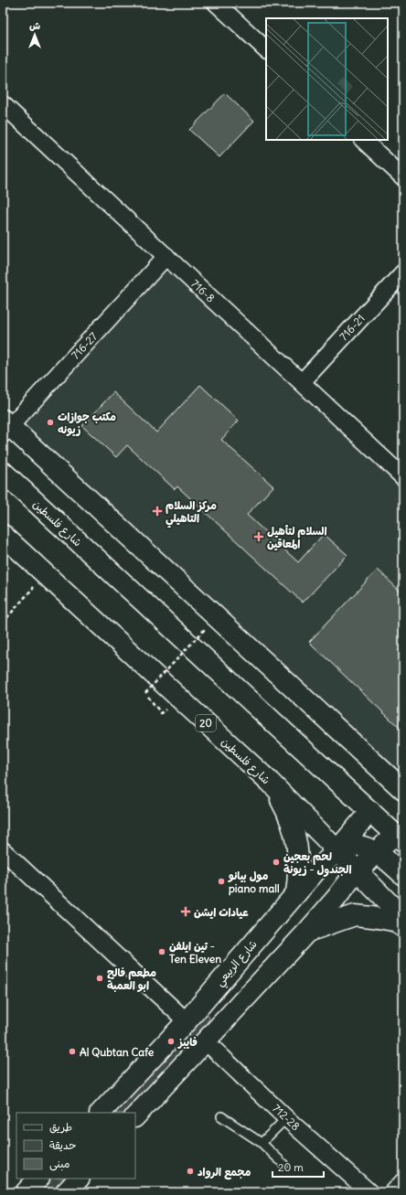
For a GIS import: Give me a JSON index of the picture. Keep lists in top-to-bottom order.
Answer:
{
  "streets": {
    "main road": ["شارع فلسطين", "20", "شارع الربيعي"],
    "street": [
      "716-8",
      "716-21",
      "716-27",
      "712-28"
    ]
  },
  "crossings": [
    ["716-8", "716-21"],
    ["716-8", "716-27"],
    ["شارع فلسطين", "شارع الربيعي"]
  ],
  "places": {
    "other": [
      "مكتب جوازات زيونه",
      "لحم بعجين الجندول - زيونة",
      "مول بيانو piano mall",
      "تين ايلفن - Ten Eleven",
      "مطعم فالح ابو العمبة",
      "فايبز",
      "Al Qubtan Cafe",
      "مجمع الرواد"
    ],
    "health": ["مركز السلام التاهيلي", "السلام لتأهيل المعاقين", "عيادات ايشن"]
  },
  "legend": ["طريق", "حديقة", "مبنى"],
  "scale_bar": "20 m",
  "north": "top"
}
